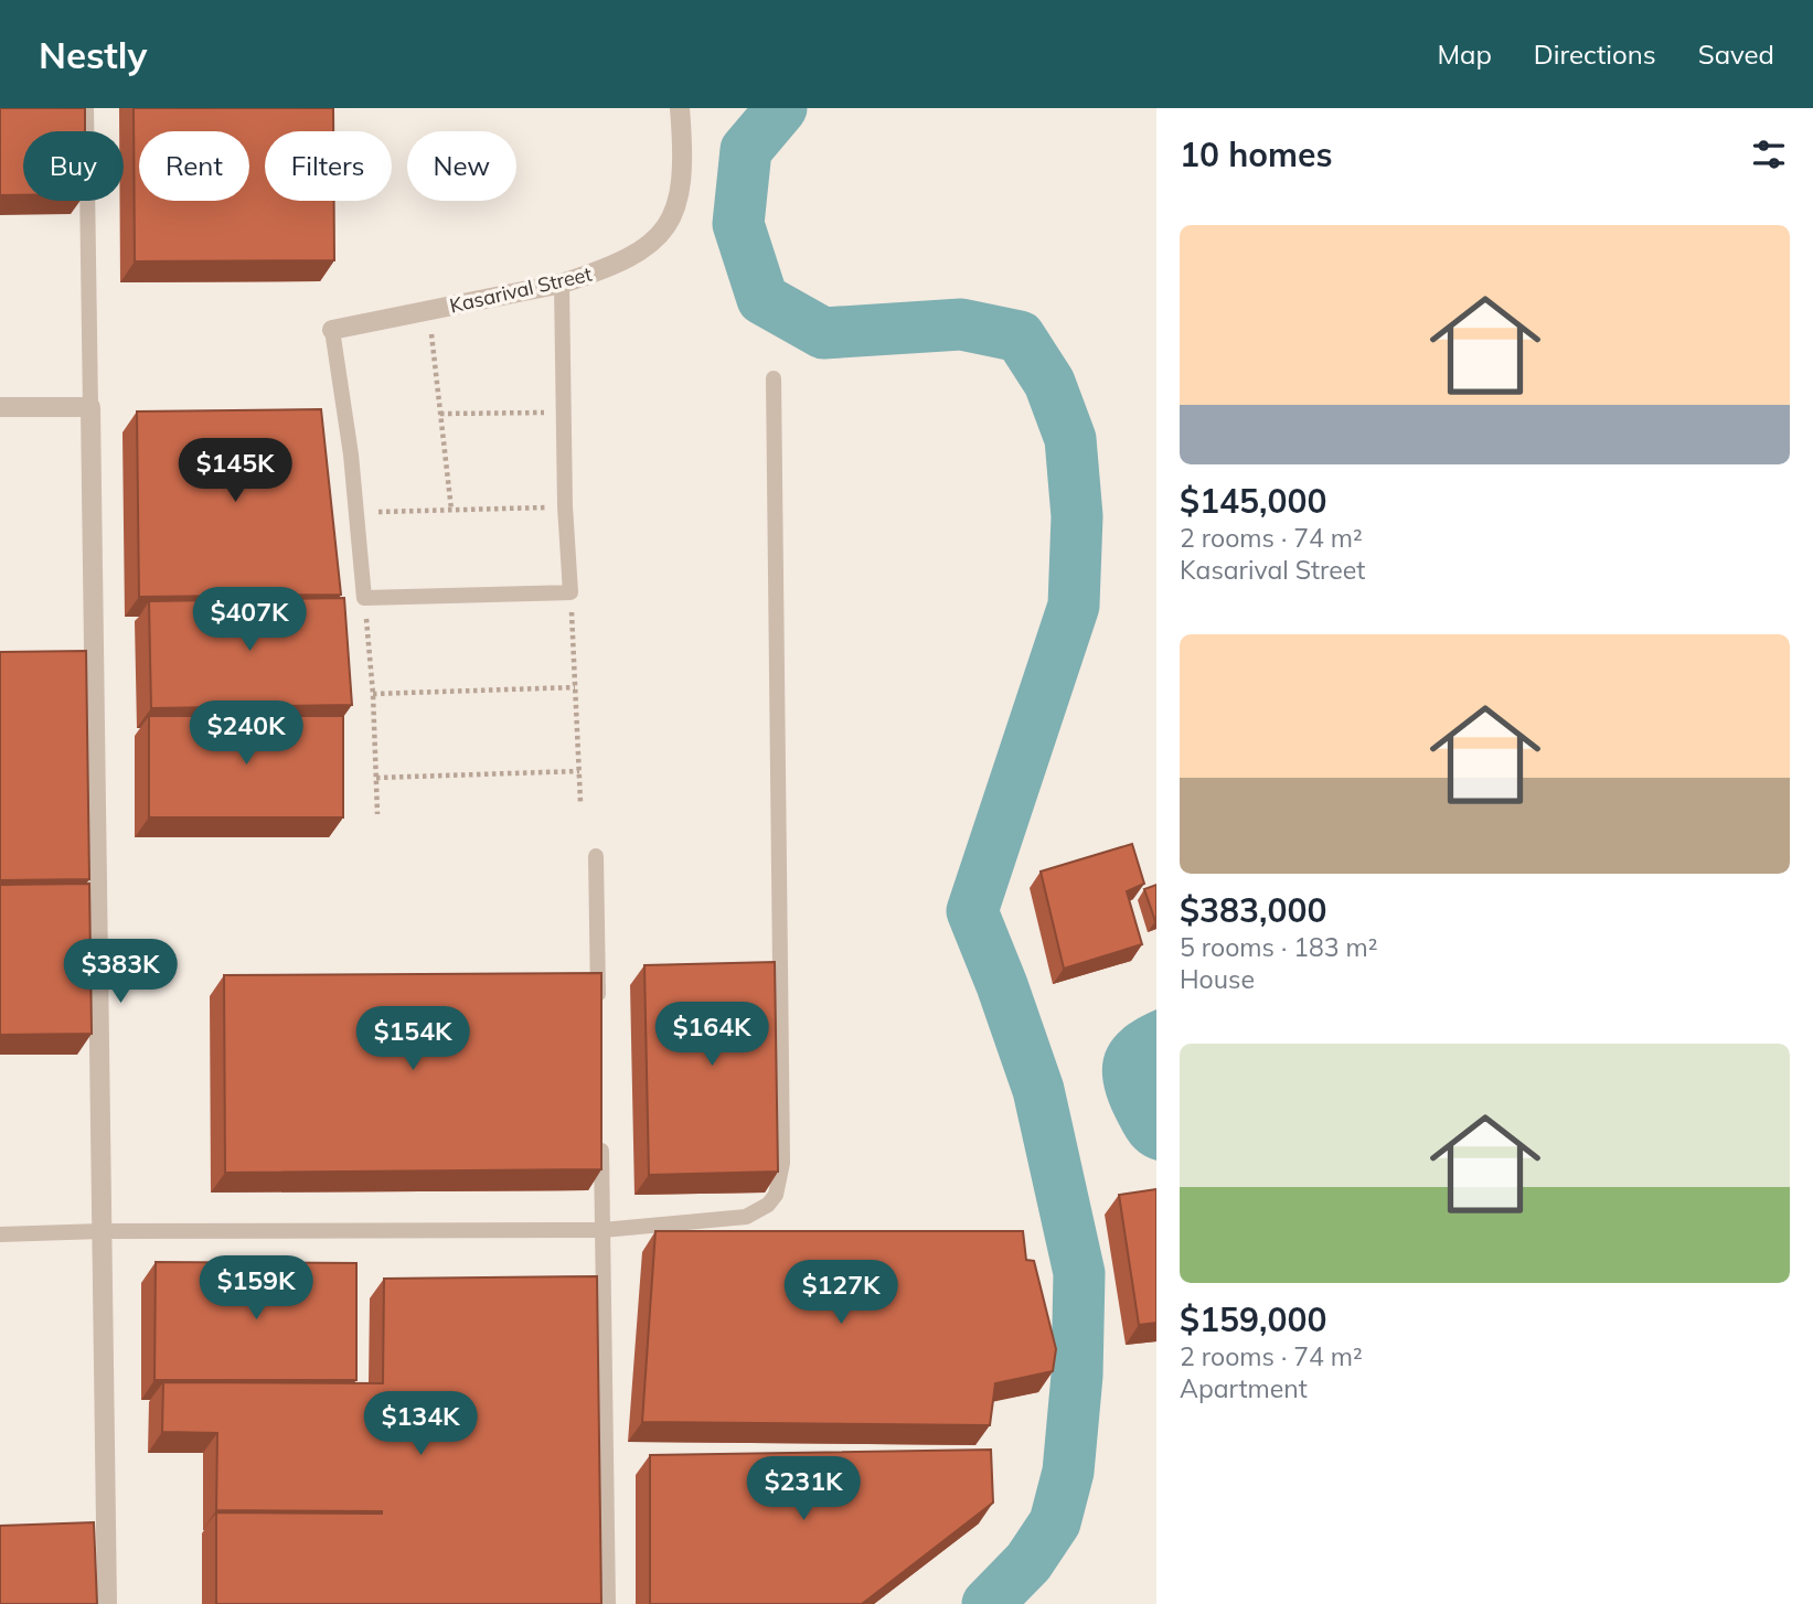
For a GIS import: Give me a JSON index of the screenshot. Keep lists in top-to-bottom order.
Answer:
{
  "streets": {
    "street": ["Kasarival Street"]
  },
  "page": {
    "header": "Nestly",
    "nav": ["Map", "Directions", "Saved"],
    "heading": "10 homes",
    "chip": [
      "Buy",
      "Rent",
      "Filters",
      "New"
    ],
    "list": [
      {
        "name": "$145,000",
        "note": "2 rooms · 74 m² · Kasarival Street"
      },
      {
        "name": "$383,000",
        "note": "5 rooms · 183 m² · House"
      },
      {
        "name": "$159,000",
        "note": "2 rooms · 74 m² · Apartment"
      }
    ],
    "price": [
      "$145K",
      "$407K",
      "$240K",
      "$383K",
      "$164K",
      "$154K",
      "$159K",
      "$127K",
      "$134K",
      "$231K"
    ]
  }
}
